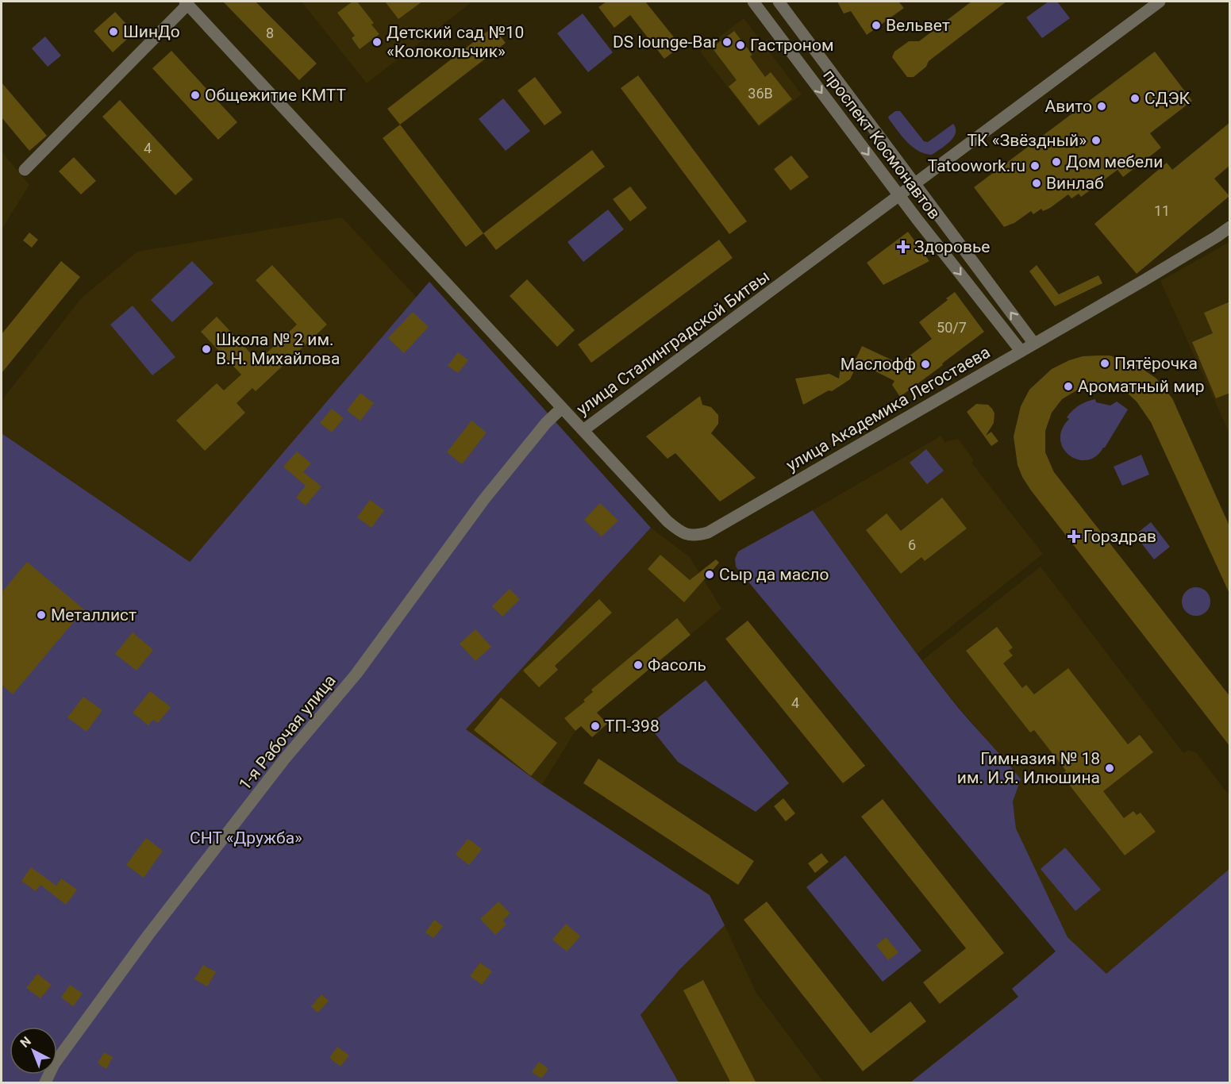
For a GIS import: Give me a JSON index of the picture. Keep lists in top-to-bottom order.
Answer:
{
  "streets": {
    "street": [
      "проспект Космонавтов",
      "улица Сталинградской Битвы",
      "улица Академика Легостаева",
      "1-я Рабочая улица"
    ]
  },
  "crossings": [
    ["проспект Космонавтов", "улица Сталинградской Битвы"],
    ["проспект Космонавтов", "улица Академика Легостаева"],
    ["улица Сталинградской Битвы", "улица Академика Легостаева"],
    ["улица Сталинградской Битвы", "1-я Рабочая улица"]
  ],
  "parks": ["СНТ «Дружба»"],
  "places": {
    "other": [
      "Вельвет",
      "ШинДо",
      "Детский сад №10 «Колокольчик»",
      "DS lounge-Bar",
      "Гастроном",
      "Общежитие КМТТ",
      "СДЭК",
      "Авито",
      "ТК «Звёздный»",
      "Дом мебели",
      "Tatoowork.ru",
      "Винлаб",
      "Школа № 2 им. В.Н. Михайлова",
      "Пятёрочка",
      "Маслофф",
      "Ароматный мир",
      "Сыр да масло",
      "Металлист",
      "Фасоль",
      "ТП-398",
      "Гимназия № 18 им. И.Я. Илюшина"
    ],
    "health": ["Здоровье", "Горздрав"]
  },
  "house_numbers": [
    "8",
    "36В",
    "4",
    "11",
    "50/7",
    "6",
    "4"
  ],
  "north": "top left"
}
